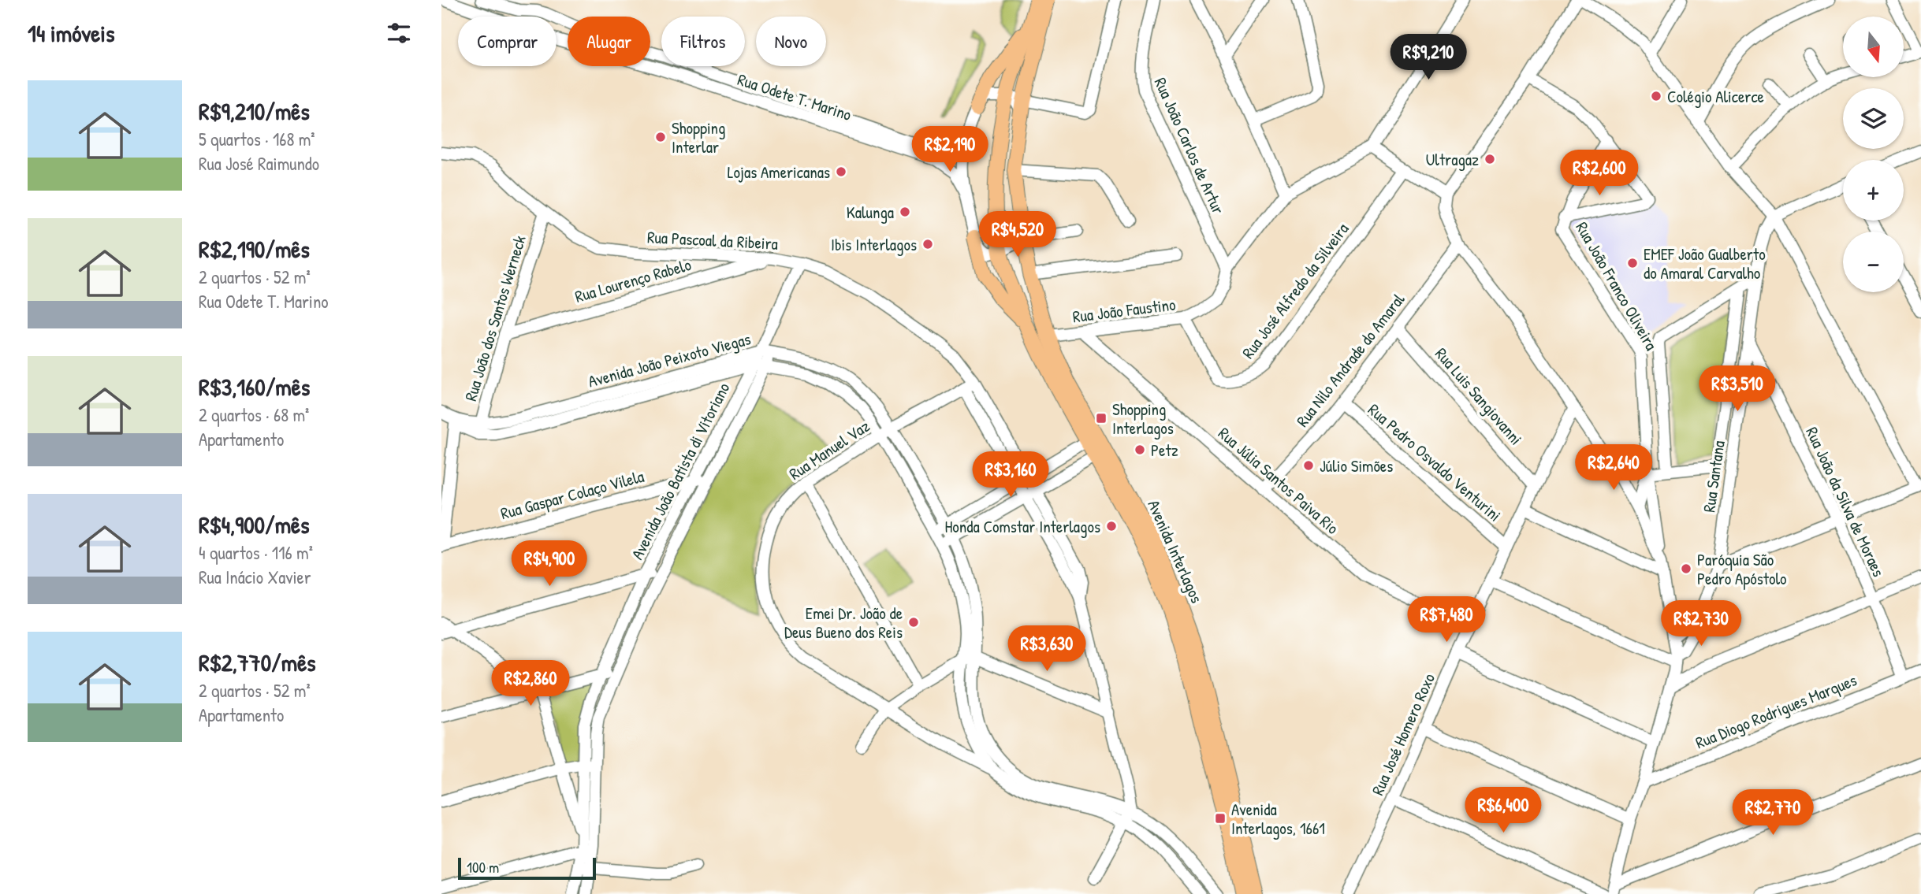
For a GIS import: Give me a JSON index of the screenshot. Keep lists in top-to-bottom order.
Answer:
{
  "streets": {
    "main road": ["Avenida Interlagos"],
    "street": [
      "Rua Odete T. Marino",
      "Rua João Carlos de Artur",
      "Rua Pascoal da Ribeira",
      "Rua Lourenço Rabelo",
      "Rua João Franco Oliveira",
      "Rua José Alfredo da Silveira",
      "Rua João Faustino",
      "Rua João dos Santos Werneck",
      "Avenida João Peixoto Viegas",
      "Rua Nilo Andrade do Amaral",
      "Rua Luis Sangiovanni",
      "Rua Manuel Vaz",
      "Rua Pedro Osvaldo Venturini",
      "Avenida João Batista di Vitoriano",
      "Rua Santana",
      "Rua Júlia Santos Paiva Rio",
      "Rua Gaspar Colaço Vilela",
      "Rua João da Silva de Moraes",
      "Rua Diogo Rodrigues Marques",
      "Rua José Homero Roxo"
    ]
  },
  "crossings": [
    ["Rua João Carlos de Artur", "Rua João Faustino"],
    ["Rua Pascoal da Ribeira", "Rua Lourenço Rabelo"],
    ["Rua Pascoal da Ribeira", "Rua João dos Santos Werneck"],
    ["Rua Pascoal da Ribeira", "Rua Manuel Vaz"],
    ["Rua Lourenço Rabelo", "Rua João dos Santos Werneck"],
    ["Rua João Franco Oliveira", "Rua Santana"],
    ["Rua José Alfredo da Silveira", "Rua João Faustino"],
    ["Rua João Faustino", "Rua Júlia Santos Paiva Rio"],
    ["Rua João Faustino", "Avenida Interlagos"],
    ["Rua João dos Santos Werneck", "Avenida João Peixoto Viegas"],
    ["Avenida João Peixoto Viegas", "Rua Manuel Vaz"],
    ["Avenida João Peixoto Viegas", "Avenida João Batista di Vitoriano"],
    ["Rua Nilo Andrade do Amaral", "Rua Luis Sangiovanni"],
    ["Rua Nilo Andrade do Amaral", "Rua Pedro Osvaldo Venturini"],
    ["Rua Nilo Andrade do Amaral", "Rua Júlia Santos Paiva Rio"],
    ["Rua Luis Sangiovanni", "Rua José Homero Roxo"],
    ["Rua Pedro Osvaldo Venturini", "Rua José Homero Roxo"],
    ["Avenida João Batista di Vitoriano", "Rua Gaspar Colaço Vilela"],
    ["Rua Santana", "Rua João da Silva de Moraes"],
    ["Rua Júlia Santos Paiva Rio", "Rua José Homero Roxo"],
    ["Rua João da Silva de Moraes", "Rua Diogo Rodrigues Marques"]
  ],
  "places": {
    "other": [
      "Colégio Alicerce",
      "Shopping Interlar",
      "Ultragaz",
      "Lojas Americanas",
      "Kalunga",
      "Ibis Interlagos",
      "EMEF João Gualberto do Amaral Carvalho",
      "Petz",
      "Júlio Simões",
      "Honda Comstar Interlagos",
      "Paróquia São Pedro Apóstolo",
      "Emei Dr. João de Deus Bueno dos Reis"
    ],
    "transit": ["Shopping Interlagos", "Avenida Interlagos, 1661"]
  },
  "scale_bar": "100 m",
  "north": "bottom",
  "page": {
    "heading": "14 imóveis",
    "map_buttons": ["+", "−"],
    "chip": [
      "Comprar",
      "Alugar",
      "Filtros",
      "Novo"
    ],
    "price": [
      "R$9,210",
      "R$2,190",
      "R$2,600",
      "R$4,520",
      "R$3,510",
      "R$2,640",
      "R$3,160",
      "R$4,900",
      "R$7,480",
      "R$2,730",
      "R$3,630",
      "R$2,860",
      "R$6,400",
      "R$2,770"
    ],
    "list": [
      {
        "name": "R$9,210/mês",
        "note": "5 quartos · 168 m² · Rua José Raimundo"
      },
      {
        "name": "R$2,190/mês",
        "note": "2 quartos · 52 m² · Rua Odete T. Marino"
      },
      {
        "name": "R$3,160/mês",
        "note": "2 quartos · 68 m² · Apartamento"
      },
      {
        "name": "R$4,900/mês",
        "note": "4 quartos · 116 m² · Rua Inácio Xavier"
      },
      {
        "name": "R$2,770/mês",
        "note": "2 quartos · 52 m² · Apartamento"
      }
    ],
    "scale": "100 m"
  }
}
